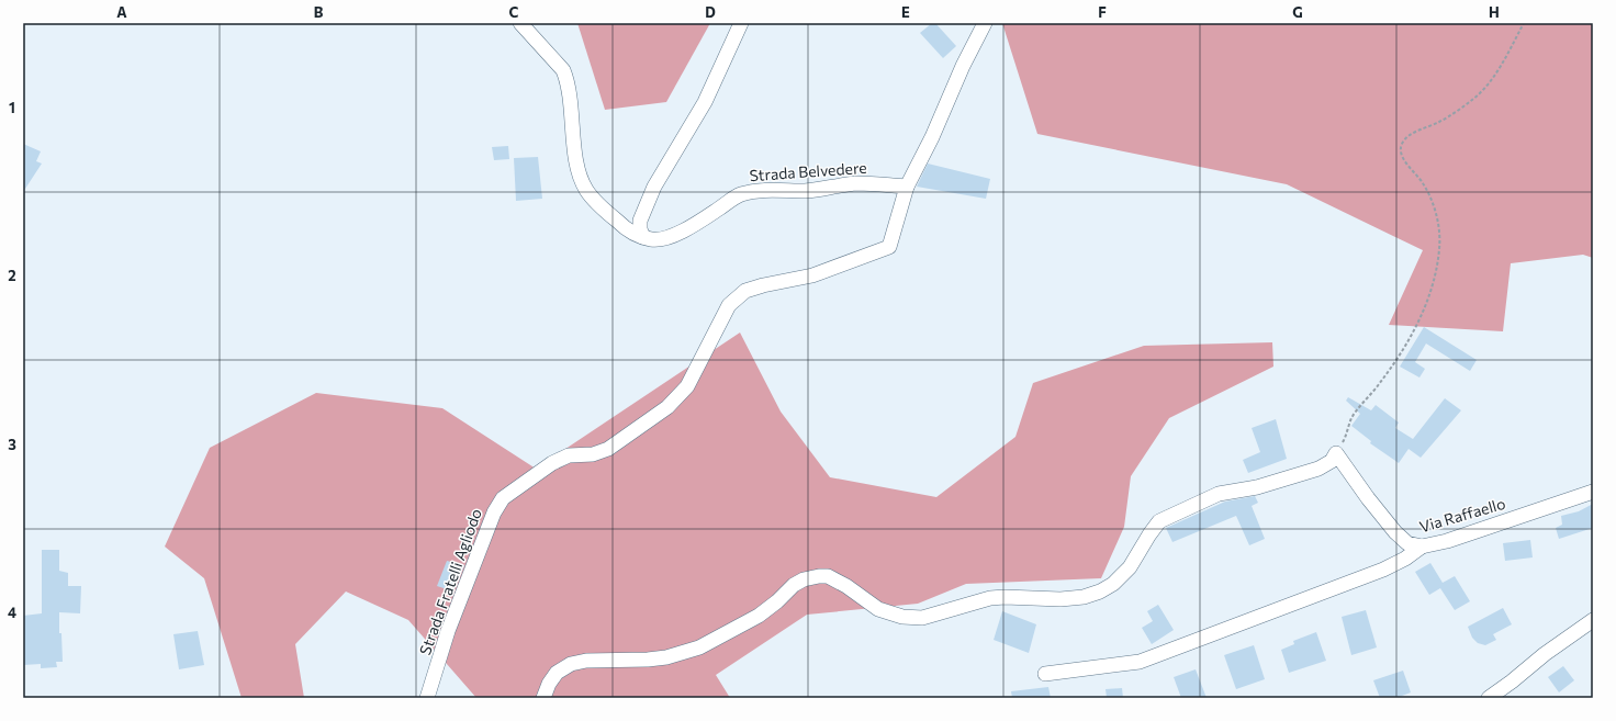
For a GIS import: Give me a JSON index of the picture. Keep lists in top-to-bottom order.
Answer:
{
  "streets": {
    "street": ["Strada Belvedere", "Via Raffaello", "Strada Fratelli Agliodo"]
  },
  "crossings": [
    ["Strada Belvedere", "Strada Fratelli Agliodo"]
  ],
  "grid": {
    "columns": [
      "A",
      "B",
      "C",
      "D",
      "E",
      "F",
      "G",
      "H"
    ],
    "rows": [
      "1",
      "2",
      "3",
      "4"
    ]
  }
}
